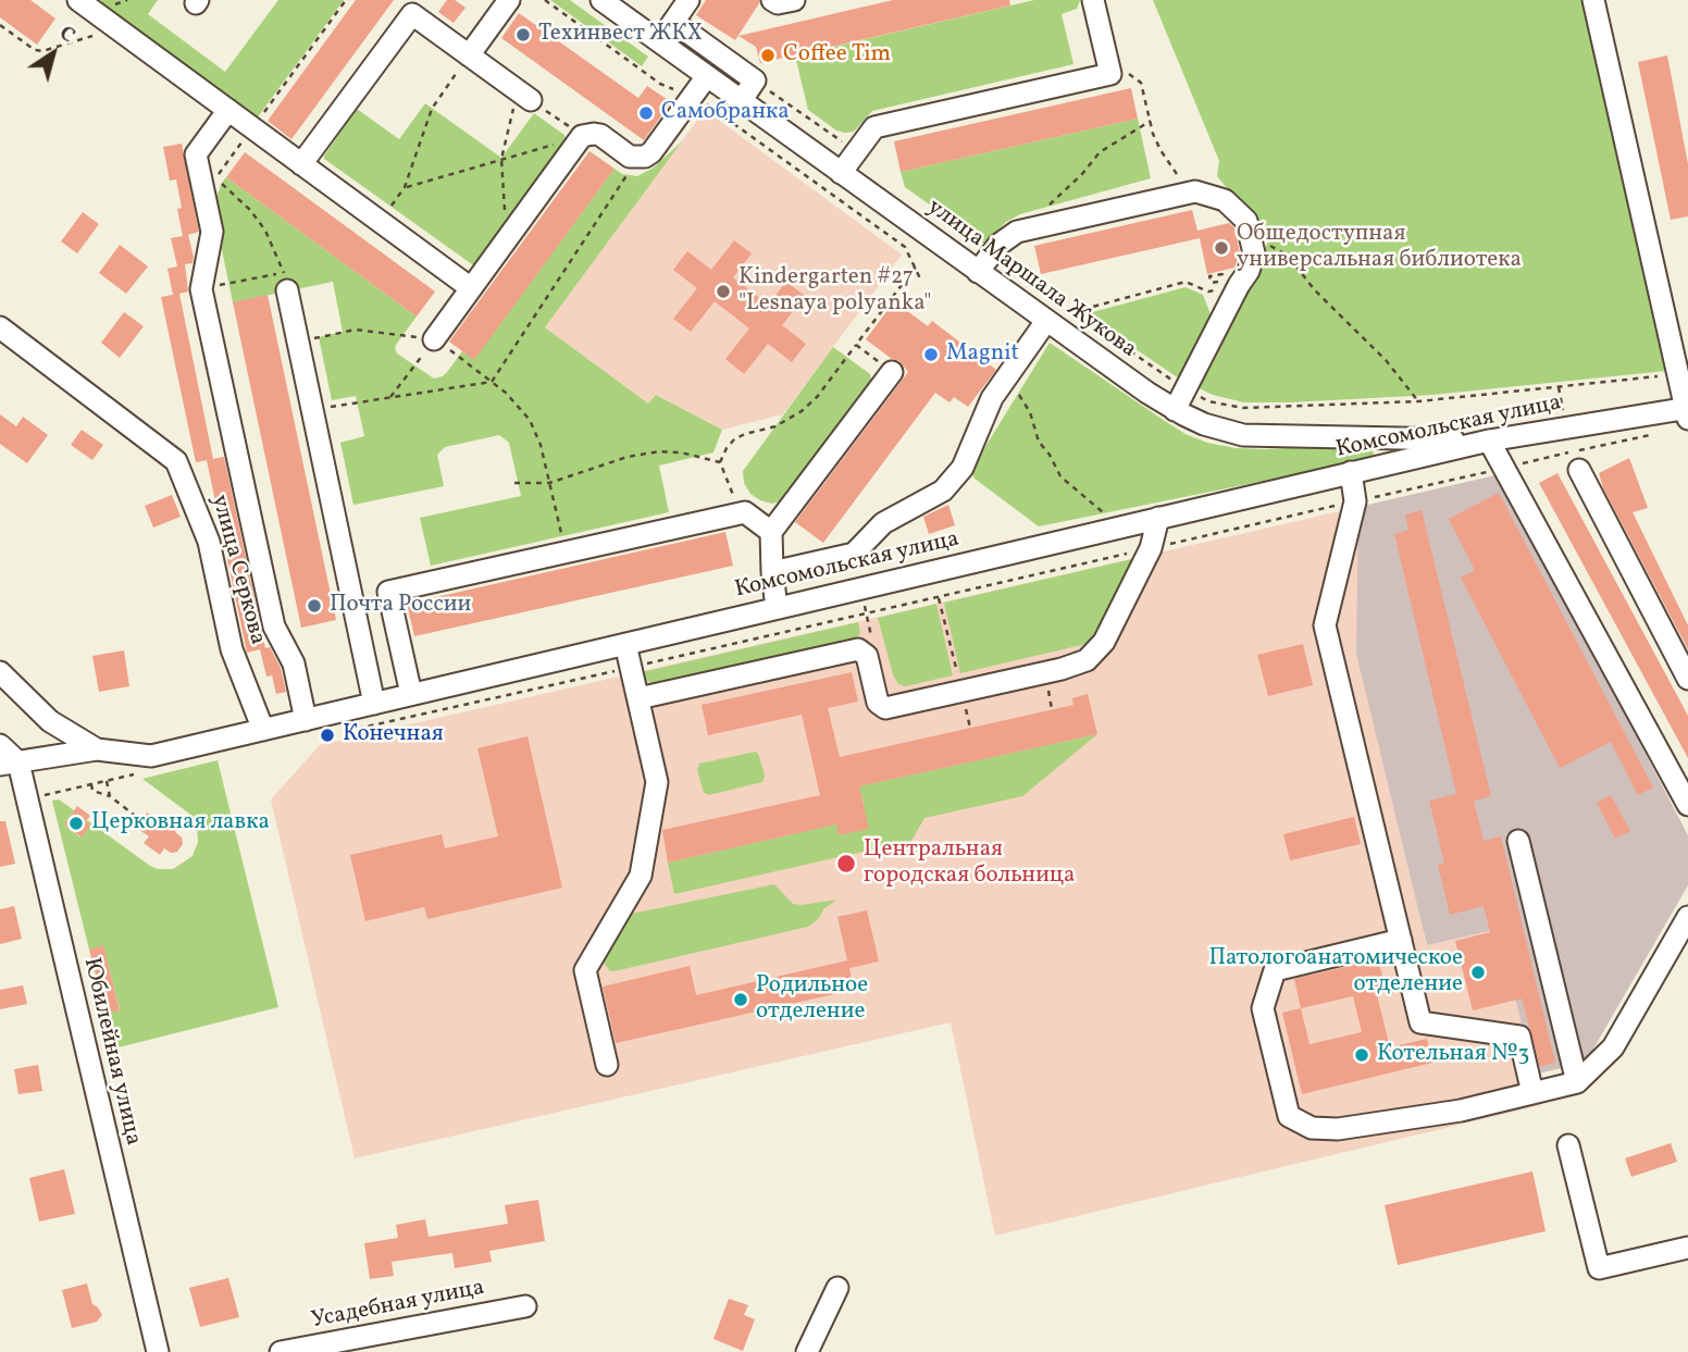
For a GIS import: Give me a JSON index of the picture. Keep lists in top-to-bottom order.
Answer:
{
  "streets": {
    "street": [
      "улица Маршала Жукова",
      "Комсомольская улица",
      "улица Серкова",
      "Юбилейная улица",
      "Усадебная улица"
    ]
  },
  "crossings": [
    ["улица Маршала Жукова", "Комсомольская улица"],
    ["Комсомольская улица", "улица Серкова"],
    ["Комсомольская улица", "Юбилейная улица"]
  ],
  "places": [
    "Техинвест ЖКХ",
    "Coffee Tim",
    "Самобранка",
    "Общедоступная универсальная библиотека",
    "Kindergarten #27 \"Lesnaya polyanka\"",
    "Magnit",
    "Почта России",
    "Конечная",
    "Церковная лавка",
    "Центральная городская больница",
    "Патологоанатомическое отделение",
    "Родильное отделение",
    "Котельная №3"
  ],
  "north": "top right"
}
